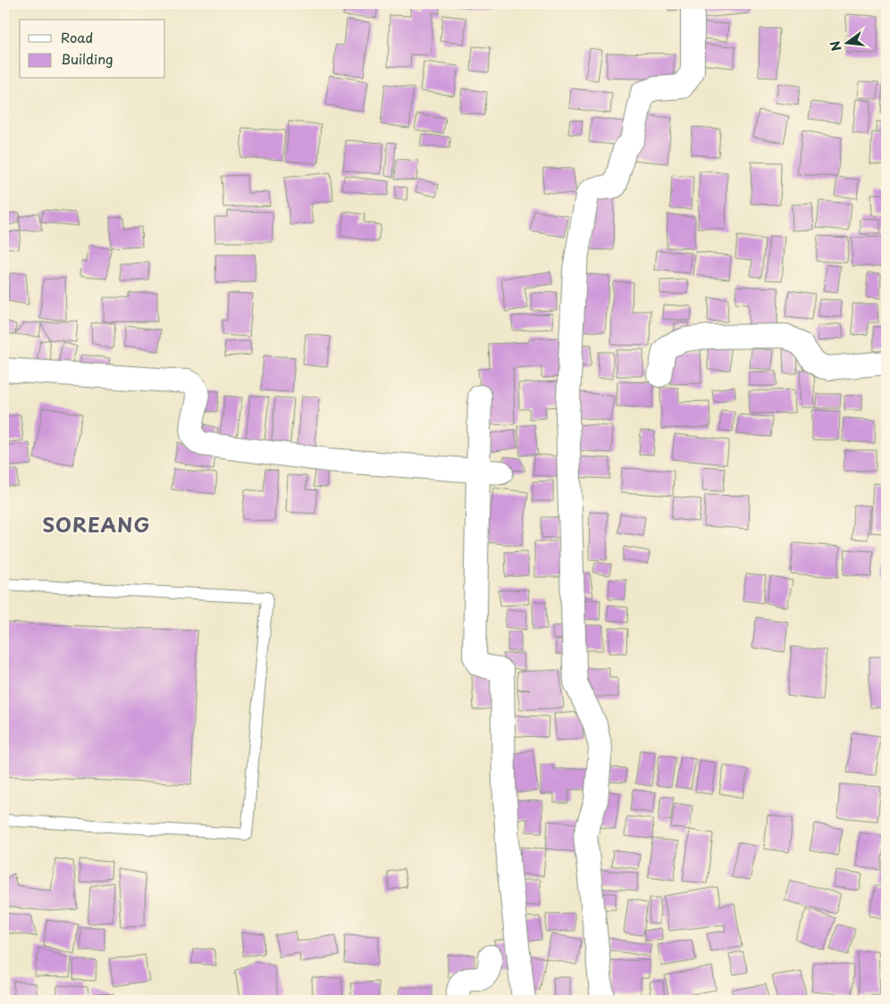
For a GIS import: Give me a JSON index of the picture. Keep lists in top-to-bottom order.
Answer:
{
  "districts": ["SOREANG"],
  "legend": ["Road", "Building"],
  "north": "left"
}
